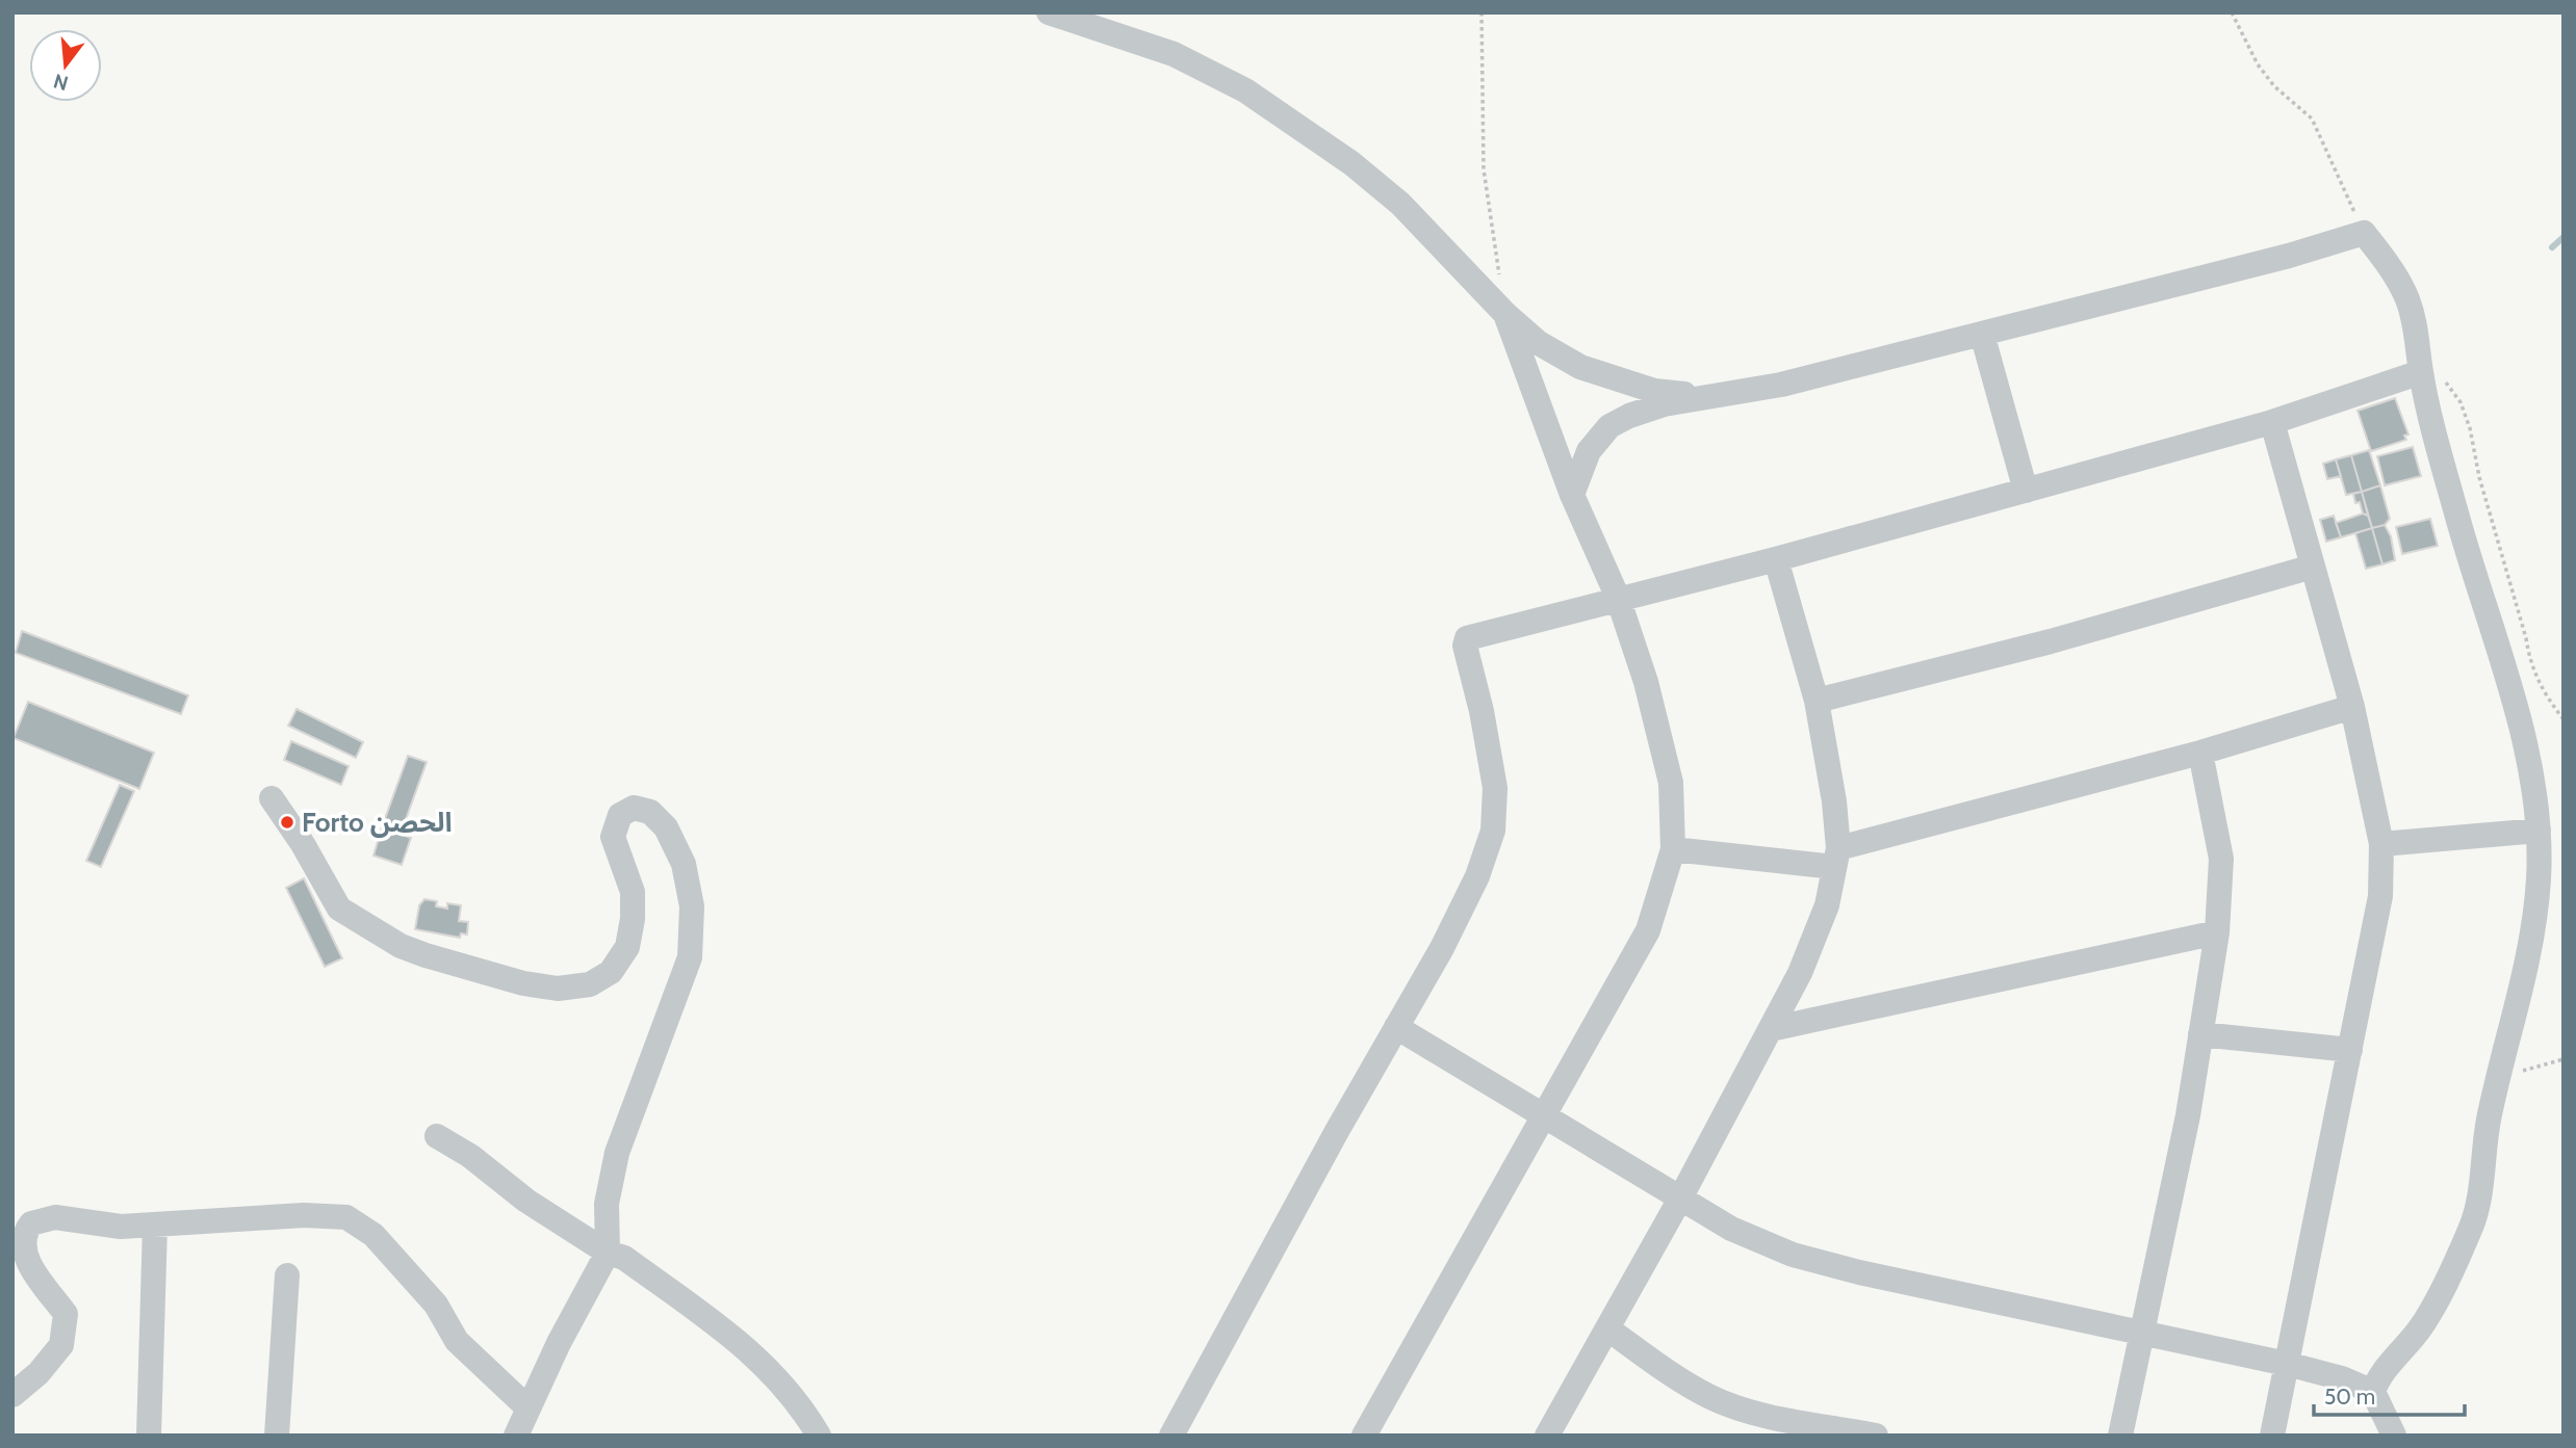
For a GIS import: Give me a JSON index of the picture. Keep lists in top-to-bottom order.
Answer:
{
  "places": ["Forto الحصن"],
  "scale_bar": "50 m",
  "north": "bottom"
}
